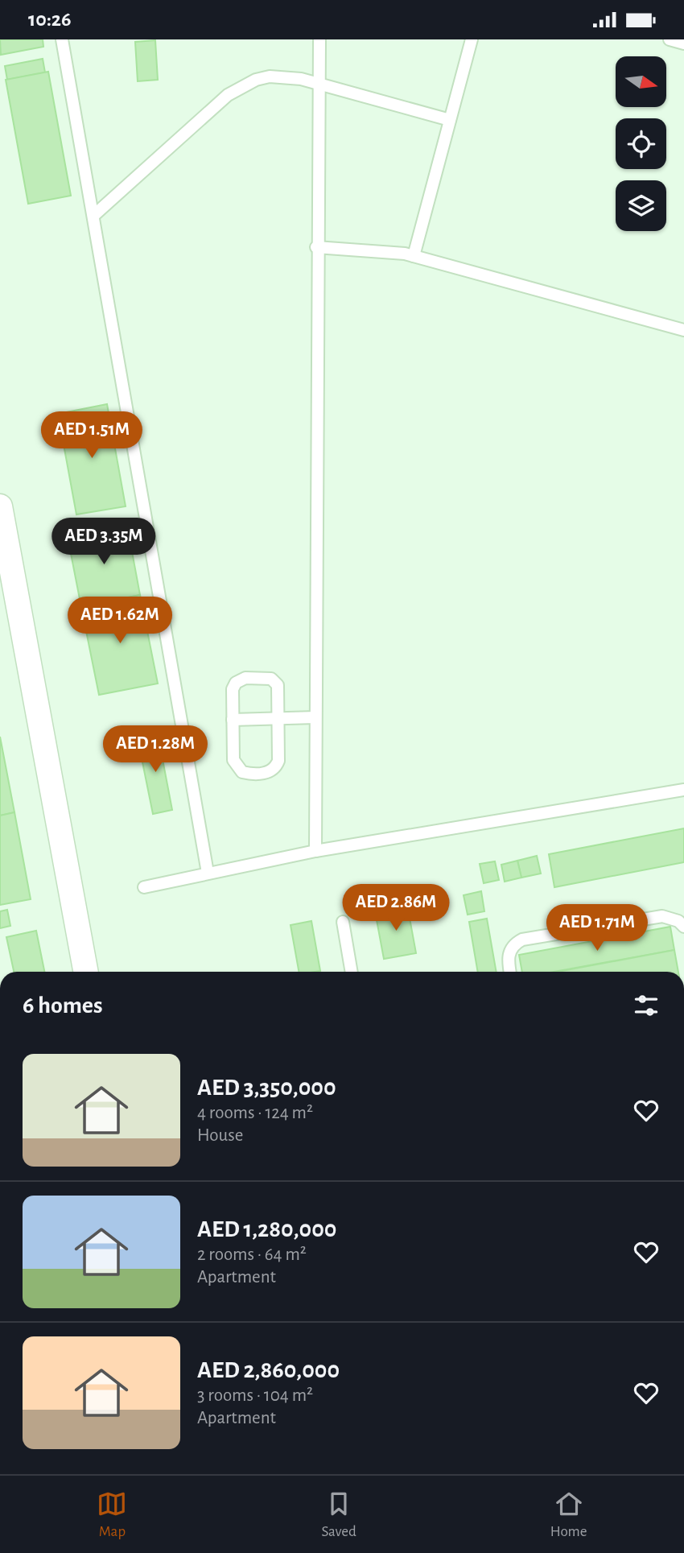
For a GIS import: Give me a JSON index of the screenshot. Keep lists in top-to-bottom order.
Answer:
{
  "north": "right",
  "page": {
    "status": "10:26",
    "price": [
      "AED 1.51M",
      "AED 3.35M",
      "AED 1.62M",
      "AED 1.28M",
      "AED 2.86M",
      "AED 1.71M"
    ],
    "heading": "6 homes",
    "list": [
      {
        "name": "AED 3,350,000",
        "note": "4 rooms · 124 m² · House"
      },
      {
        "name": "AED 1,280,000",
        "note": "2 rooms · 64 m² · Apartment"
      },
      {
        "name": "AED 2,860,000",
        "note": "3 rooms · 104 m² · Apartment"
      }
    ],
    "tabs": ["Map", "Saved", "Home"]
  }
}
